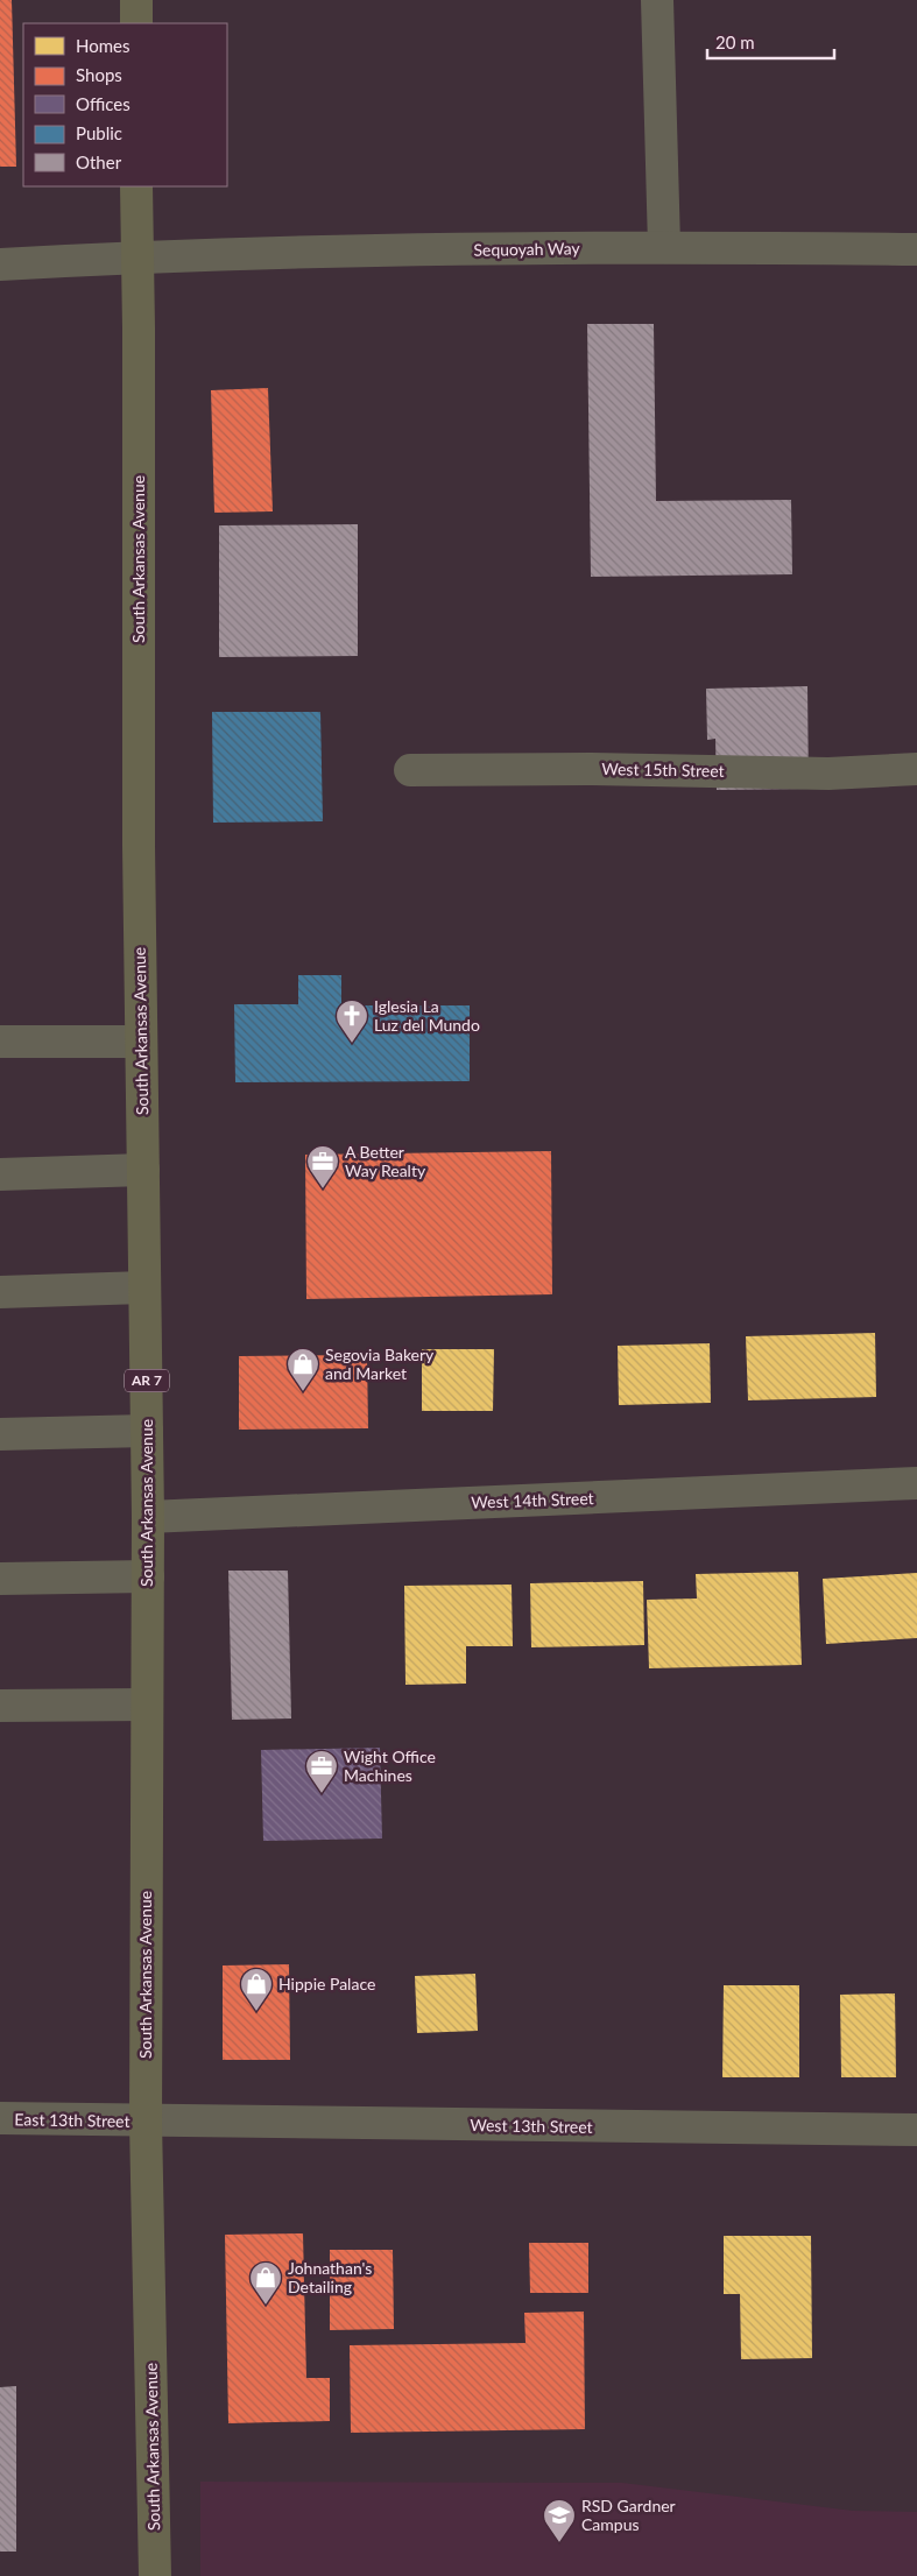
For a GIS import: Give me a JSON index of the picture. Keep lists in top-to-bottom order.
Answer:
{
  "streets": {
    "highway": ["South Arkansas Avenue", "AR 7"],
    "street": [
      "Sequoyah Way",
      "West 15th Street",
      "West 14th Street",
      "East 13th Street",
      "West 13th Street"
    ]
  },
  "crossings": [
    ["Sequoyah Way", "South Arkansas Avenue"],
    ["South Arkansas Avenue", "West 14th Street"],
    ["South Arkansas Avenue", "East 13th Street"],
    ["South Arkansas Avenue", "West 13th Street"],
    ["East 13th Street", "West 13th Street"]
  ],
  "places": {
    "church": ["Iglesia La Luz del Mundo"],
    "office": ["A Better Way Realty", "Wight Office Machines"],
    "shop": ["Segovia Bakery and Market", "Hippie Palace", "Johnathan's Detailing"],
    "school or university": ["RSD Gardner Campus"]
  },
  "legend": [
    "Homes",
    "Shops",
    "Offices",
    "Public",
    "Other"
  ],
  "scale_bar": "20 m"
}
